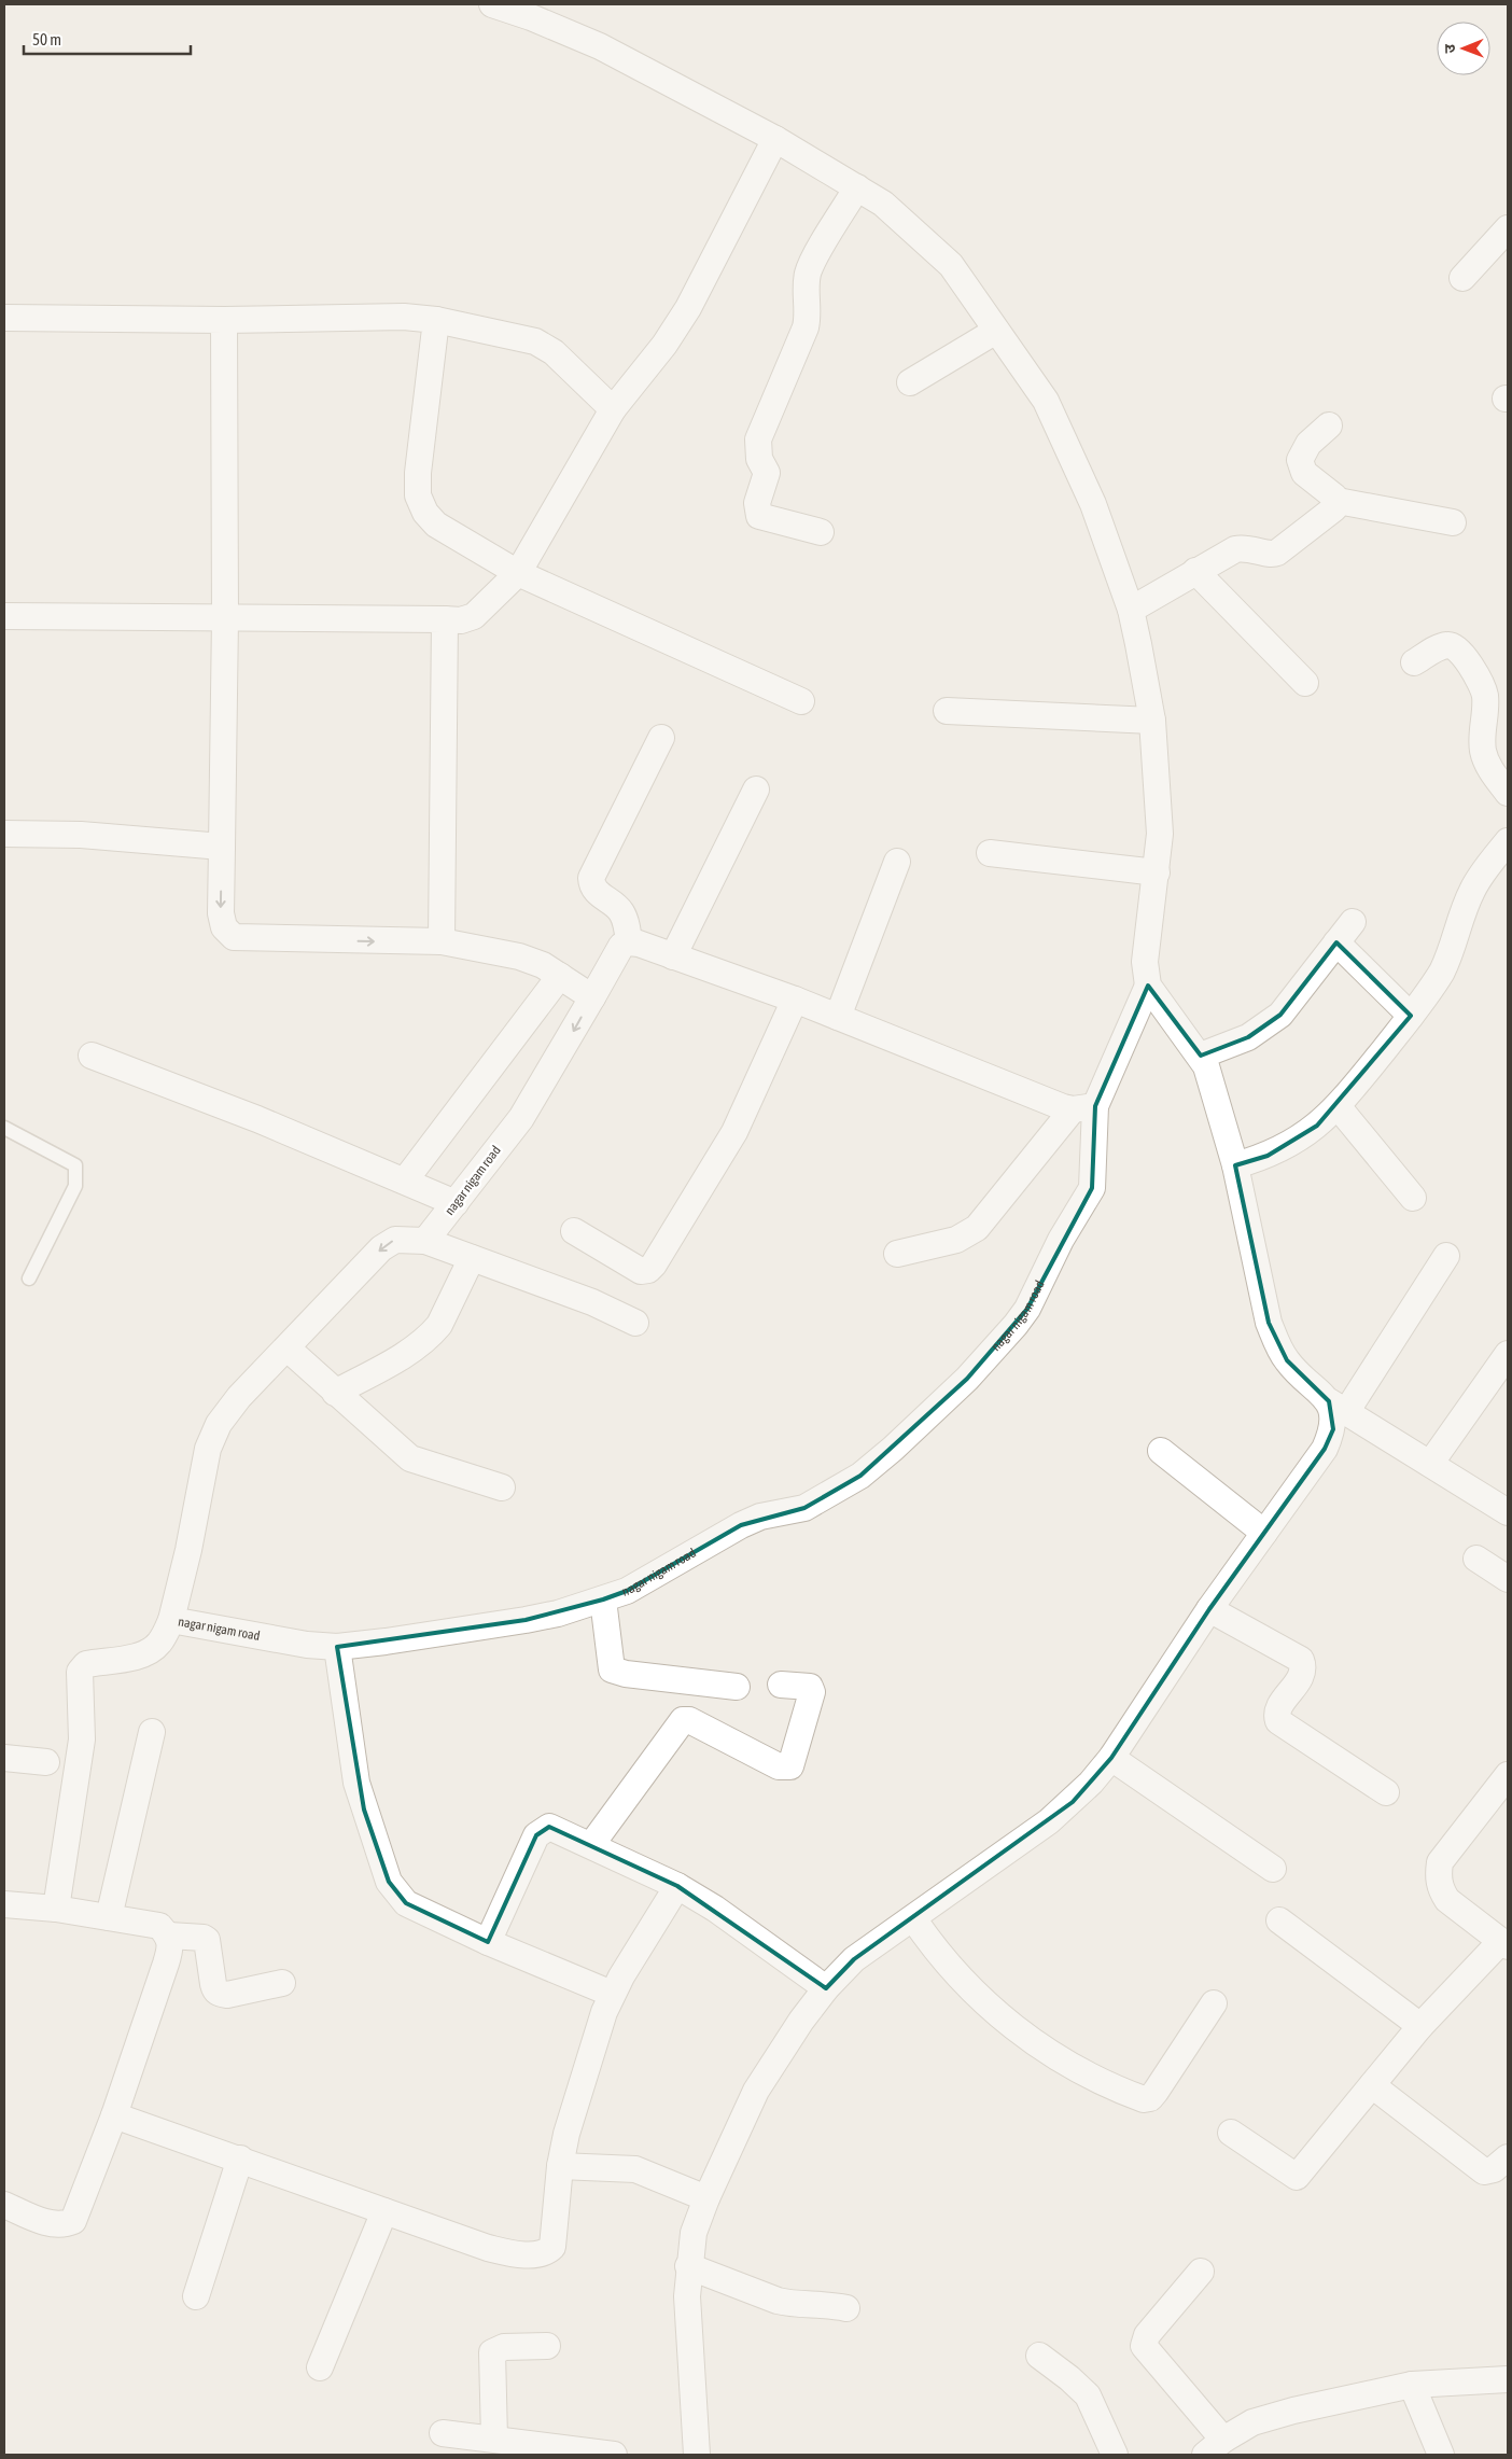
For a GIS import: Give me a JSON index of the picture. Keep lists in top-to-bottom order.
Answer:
{
  "streets": {
    "street": ["nagar nigam road"]
  },
  "scale_bar": "50 m",
  "north": "left"
}
